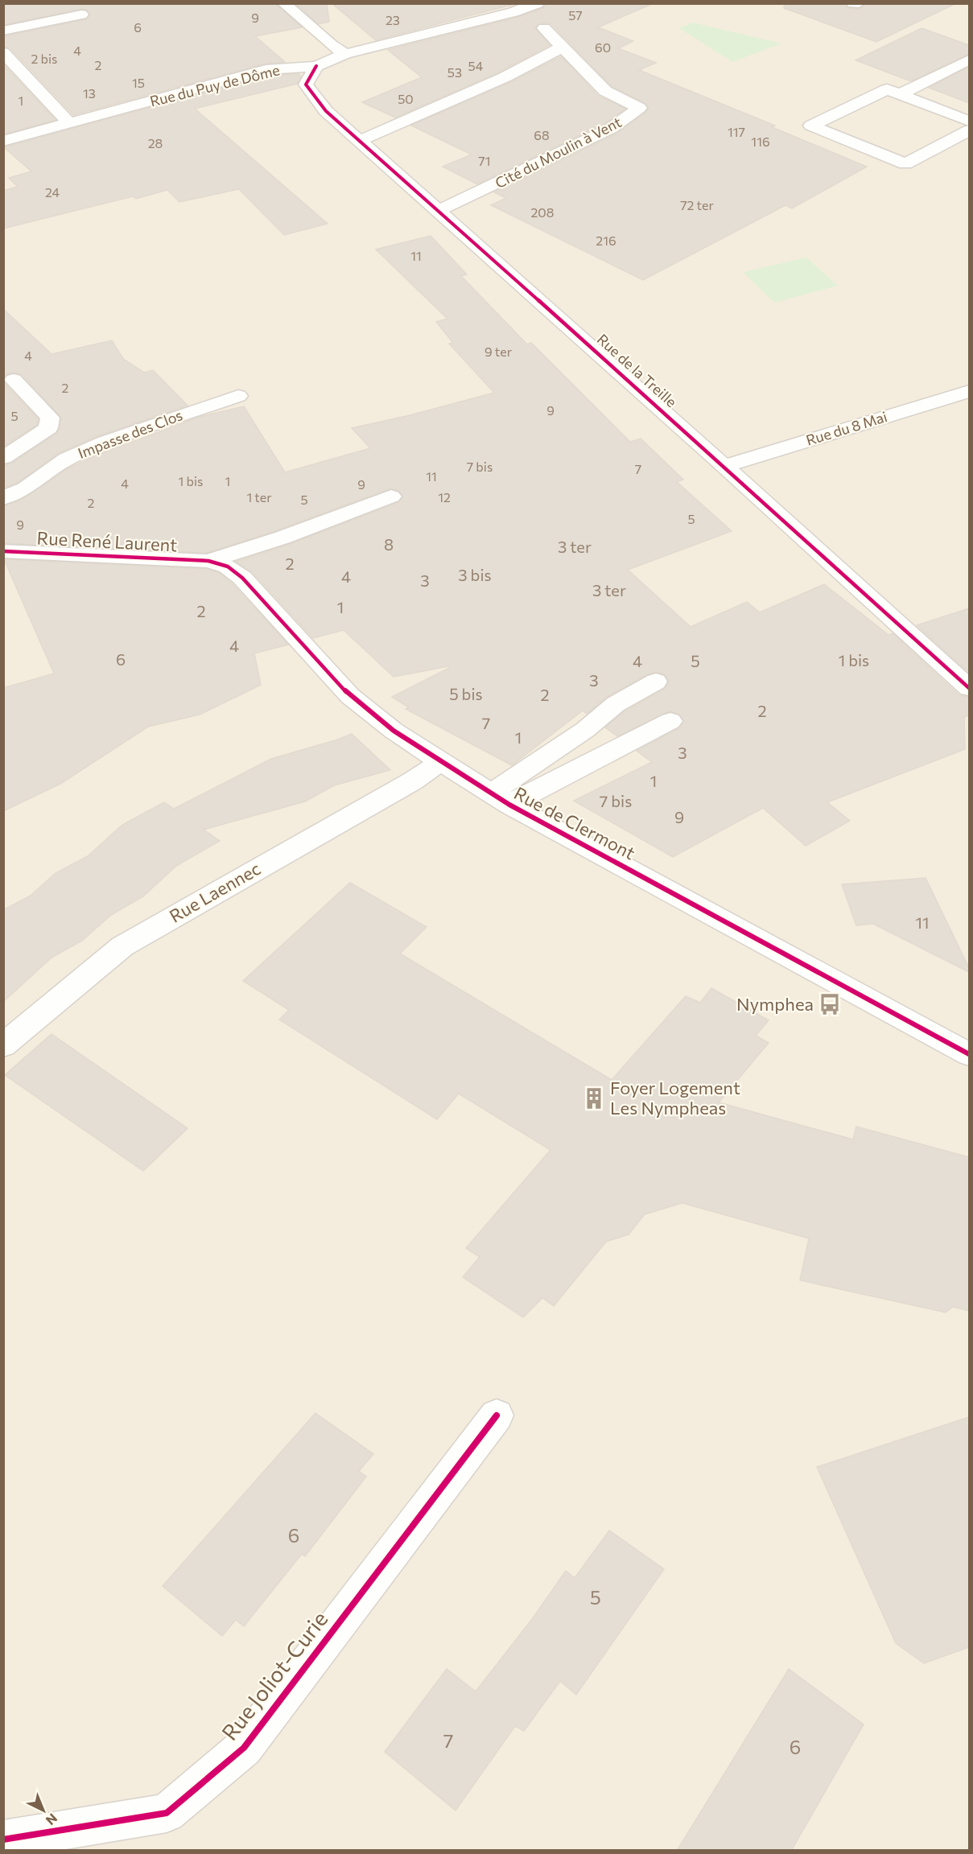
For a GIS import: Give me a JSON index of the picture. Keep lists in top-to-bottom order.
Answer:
{
  "streets": {
    "street": [
      "Rue du Puy de Dôme",
      "Cité du Moulin à Vent",
      "Rue de la Treille",
      "Rue du 8 Mai",
      "Impasse des Clos",
      "Rue René Laurent",
      "Rue de Clermont",
      "Rue Laennec",
      "Rue Joliot-Curie"
    ]
  },
  "crossings": [
    ["Rue du Puy de Dôme", "Rue de la Treille"],
    ["Cité du Moulin à Vent", "Rue de la Treille"],
    ["Rue de la Treille", "Rue du 8 Mai"],
    ["Rue René Laurent", "Rue de Clermont"],
    ["Rue de Clermont", "Rue Laennec"]
  ],
  "places": {
    "bus stop": ["Nymphea"],
    "building": ["Foyer Logement Les Nympheas"]
  },
  "house_numbers": [
    "57",
    "9",
    "23",
    "6",
    "60",
    "4",
    "2 bis",
    "2",
    "54",
    "53",
    "15",
    "13",
    "50",
    "1",
    "117",
    "68",
    "116",
    "28",
    "71",
    "24",
    "72 ter",
    "208",
    "216",
    "11",
    "9 ter",
    "4",
    "2",
    "9",
    "5",
    "7 bis",
    "7",
    "11",
    "1 bis",
    "1",
    "4",
    "9",
    "1 ter",
    "12",
    "5",
    "2",
    "5",
    "9",
    "8",
    "3 ter",
    "2",
    "3 bis",
    "4",
    "3",
    "3 ter",
    "1",
    "2",
    "4",
    "6",
    "1 bis",
    "4",
    "5",
    "3",
    "5 bis",
    "2",
    "2",
    "7",
    "1",
    "3",
    "1",
    "7 bis",
    "9",
    "11",
    "6",
    "5",
    "7",
    "6"
  ],
  "north": "bottom right"
}
